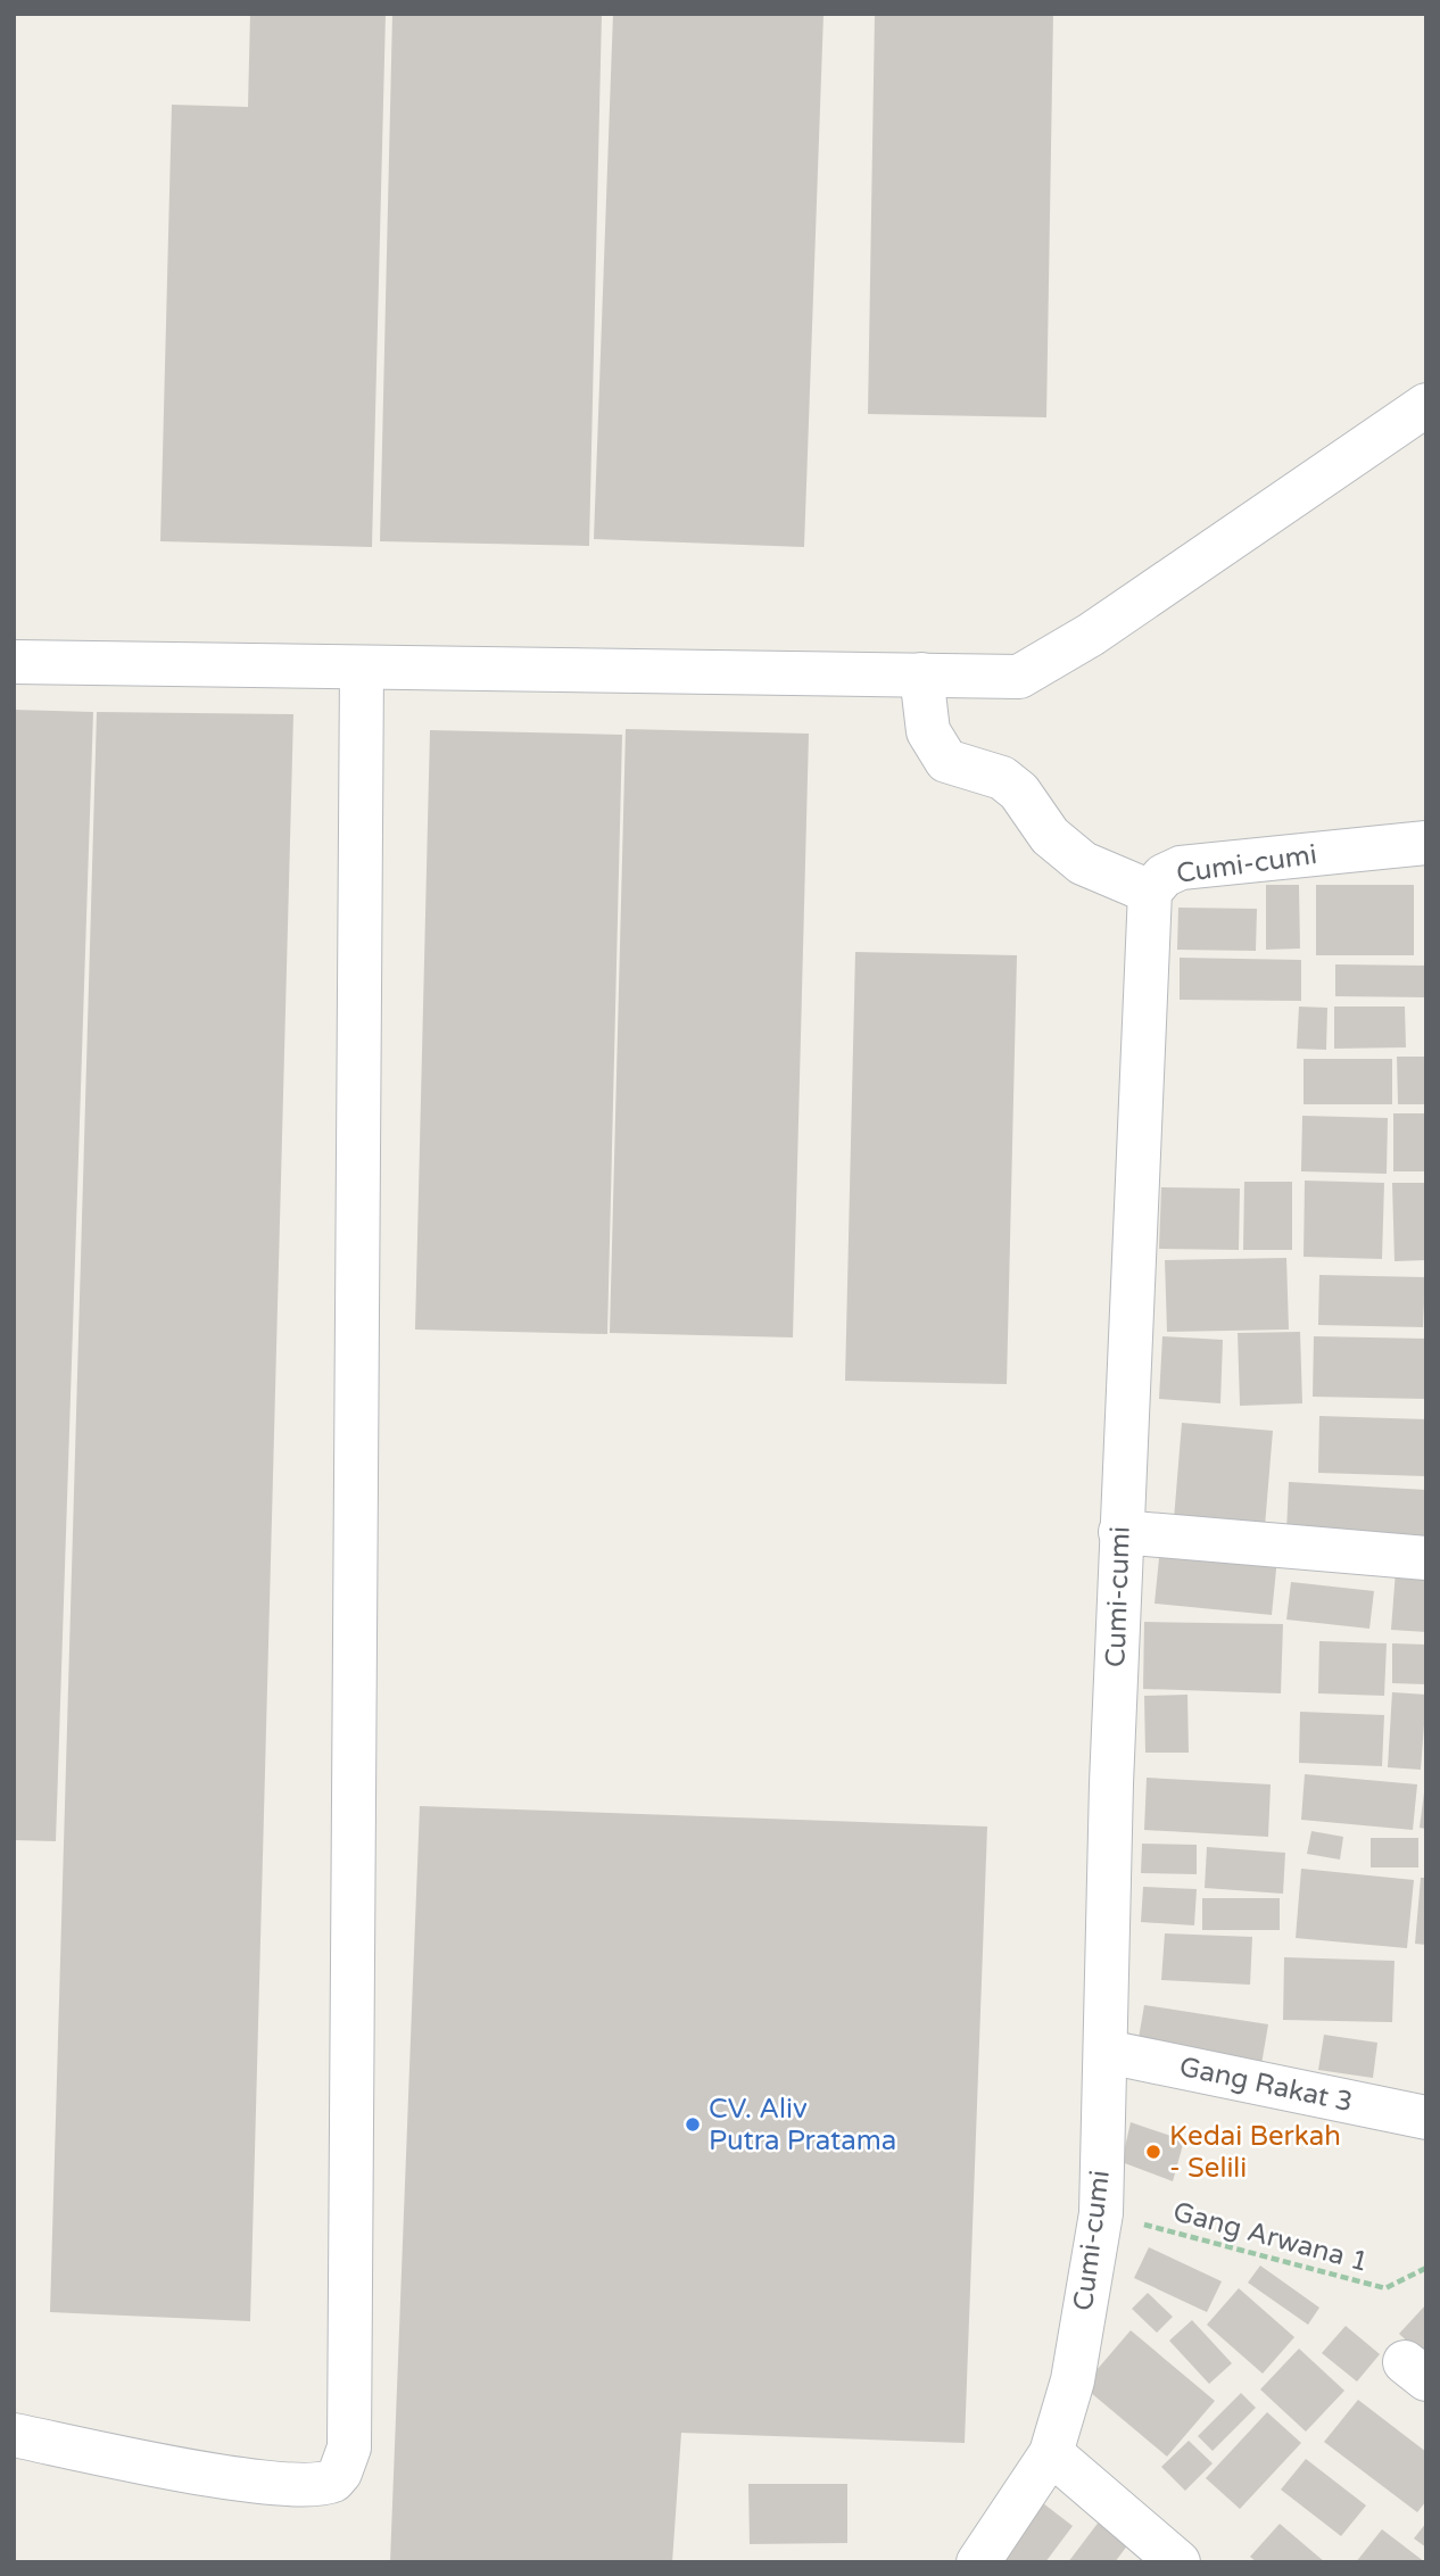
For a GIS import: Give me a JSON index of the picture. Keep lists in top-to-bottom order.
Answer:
{
  "streets": {
    "street": ["Cumi-cumi", "Gang Rakat 3"],
    "path": ["Gang Arwana 1"]
  },
  "crossings": [
    ["Cumi-cumi", "Gang Rakat 3"],
    ["Cumi-cumi", "Gang Arwana 1"]
  ],
  "places": ["CV. Aliv Putra Pratama", "Kedai Berkah - Selili"]
}
